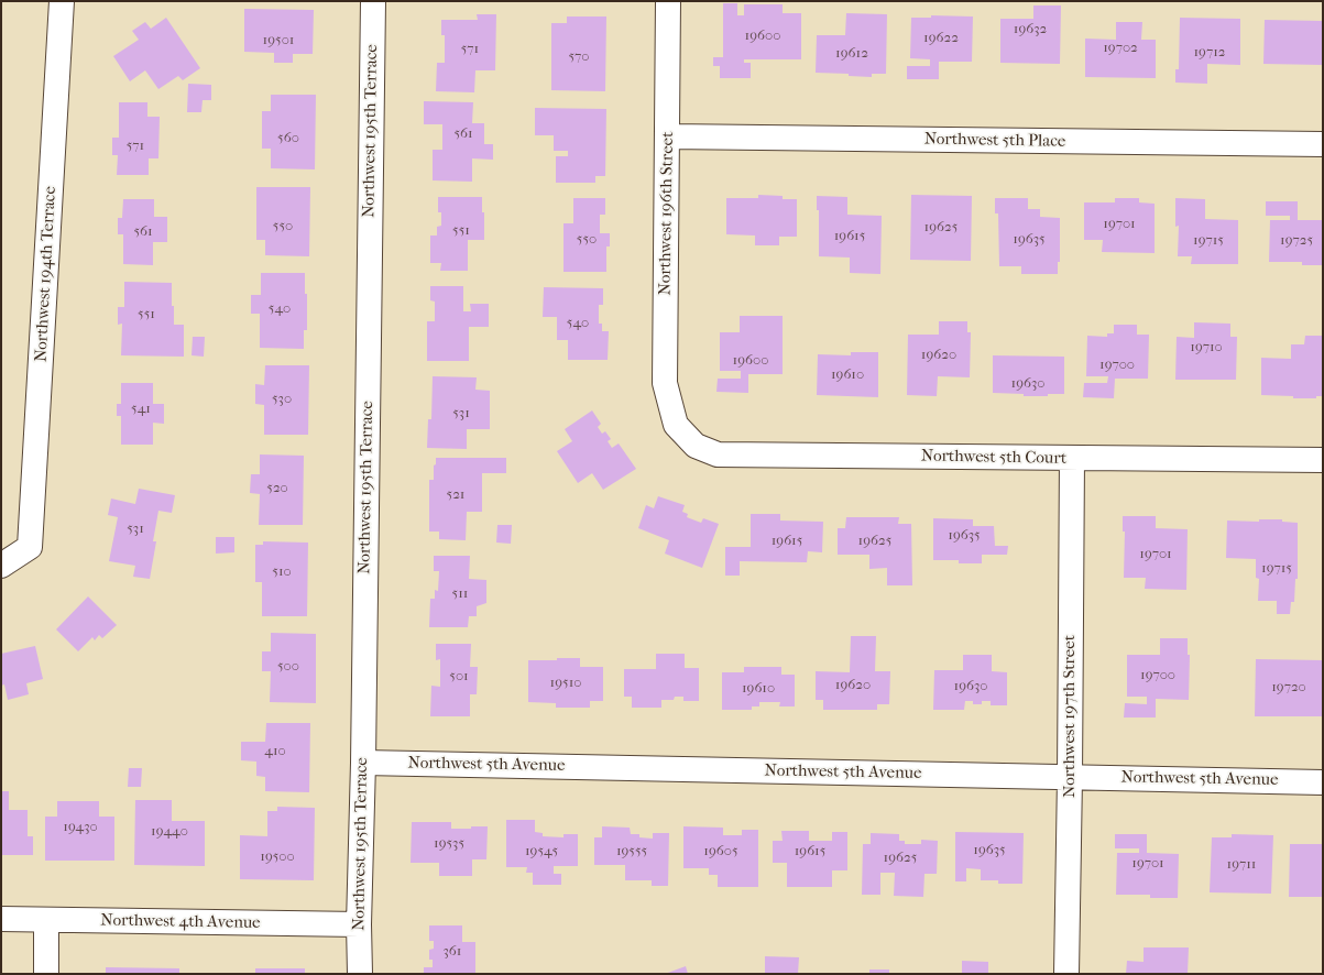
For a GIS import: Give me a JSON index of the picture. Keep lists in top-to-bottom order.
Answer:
{
  "streets": {
    "street": [
      "Northwest 195th Terrace",
      "Northwest 5th Place",
      "Northwest 196th Street",
      "Northwest 194th Terrace",
      "Northwest 5th Court",
      "Northwest 197th Street",
      "Northwest 5th Avenue",
      "Northwest 4th Avenue"
    ]
  },
  "crossings": [
    ["Northwest 195th Terrace", "Northwest 5th Avenue"],
    ["Northwest 195th Terrace", "Northwest 4th Avenue"],
    ["Northwest 5th Place", "Northwest 196th Street"],
    ["Northwest 196th Street", "Northwest 5th Court"],
    ["Northwest 5th Court", "Northwest 197th Street"],
    ["Northwest 197th Street", "Northwest 5th Avenue"]
  ],
  "house_numbers": [
    "19632",
    "19600",
    "19622",
    "19501",
    "19702",
    "571",
    "19712",
    "19612",
    "570",
    "561",
    "560",
    "571",
    "19701",
    "550",
    "19625",
    "551",
    "561",
    "19615",
    "550",
    "19635",
    "19715",
    "19725",
    "540",
    "551",
    "540",
    "19710",
    "19620",
    "19600",
    "19700",
    "19610",
    "19630",
    "530",
    "541",
    "531",
    "520",
    "521",
    "531",
    "19635",
    "19615",
    "19625",
    "19701",
    "19715",
    "510",
    "511",
    "500",
    "19700",
    "501",
    "19510",
    "19620",
    "19630",
    "19720",
    "19610",
    "410",
    "19430",
    "19440",
    "19535",
    "19635",
    "19545",
    "19555",
    "19605",
    "19615",
    "19500",
    "19625",
    "19701",
    "19711",
    "361"
  ]
}
